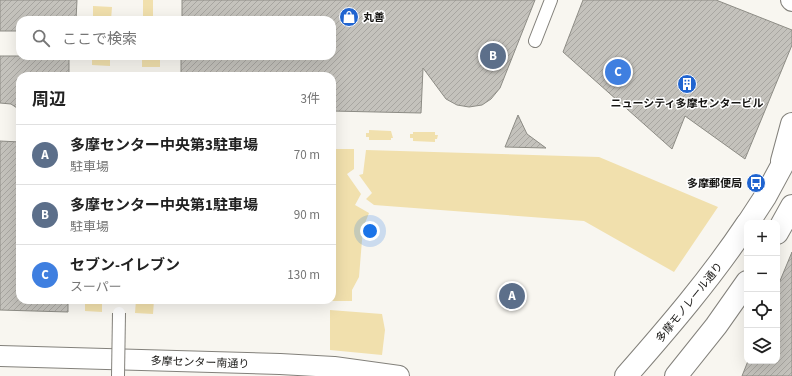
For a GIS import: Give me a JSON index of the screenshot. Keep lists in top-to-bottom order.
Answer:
{
  "streets": {
    "main road": ["多摩モノレール通り"],
    "street": ["多摩センター南通り"]
  },
  "places": {
    "shop": ["丸善"],
    "building": ["ニューシティ多摩センタービル"],
    "bus stop": ["多摩郵便局"]
  },
  "page": {
    "search": "ここで検索",
    "pins": ["B", "C", "A"],
    "heading": ["周辺", "3件"],
    "list": [
      {
        "mark": "A",
        "name": "多摩センター中央第3駐車場",
        "note": "駐車場",
        "value": "70 m"
      },
      {
        "mark": "B",
        "name": "多摩センター中央第1駐車場",
        "note": "駐車場",
        "value": "90 m"
      },
      {
        "mark": "C",
        "name": "セブン-イレブン",
        "note": "スーパー",
        "value": "130 m"
      }
    ],
    "map_buttons": ["+", "−"]
  }
}
